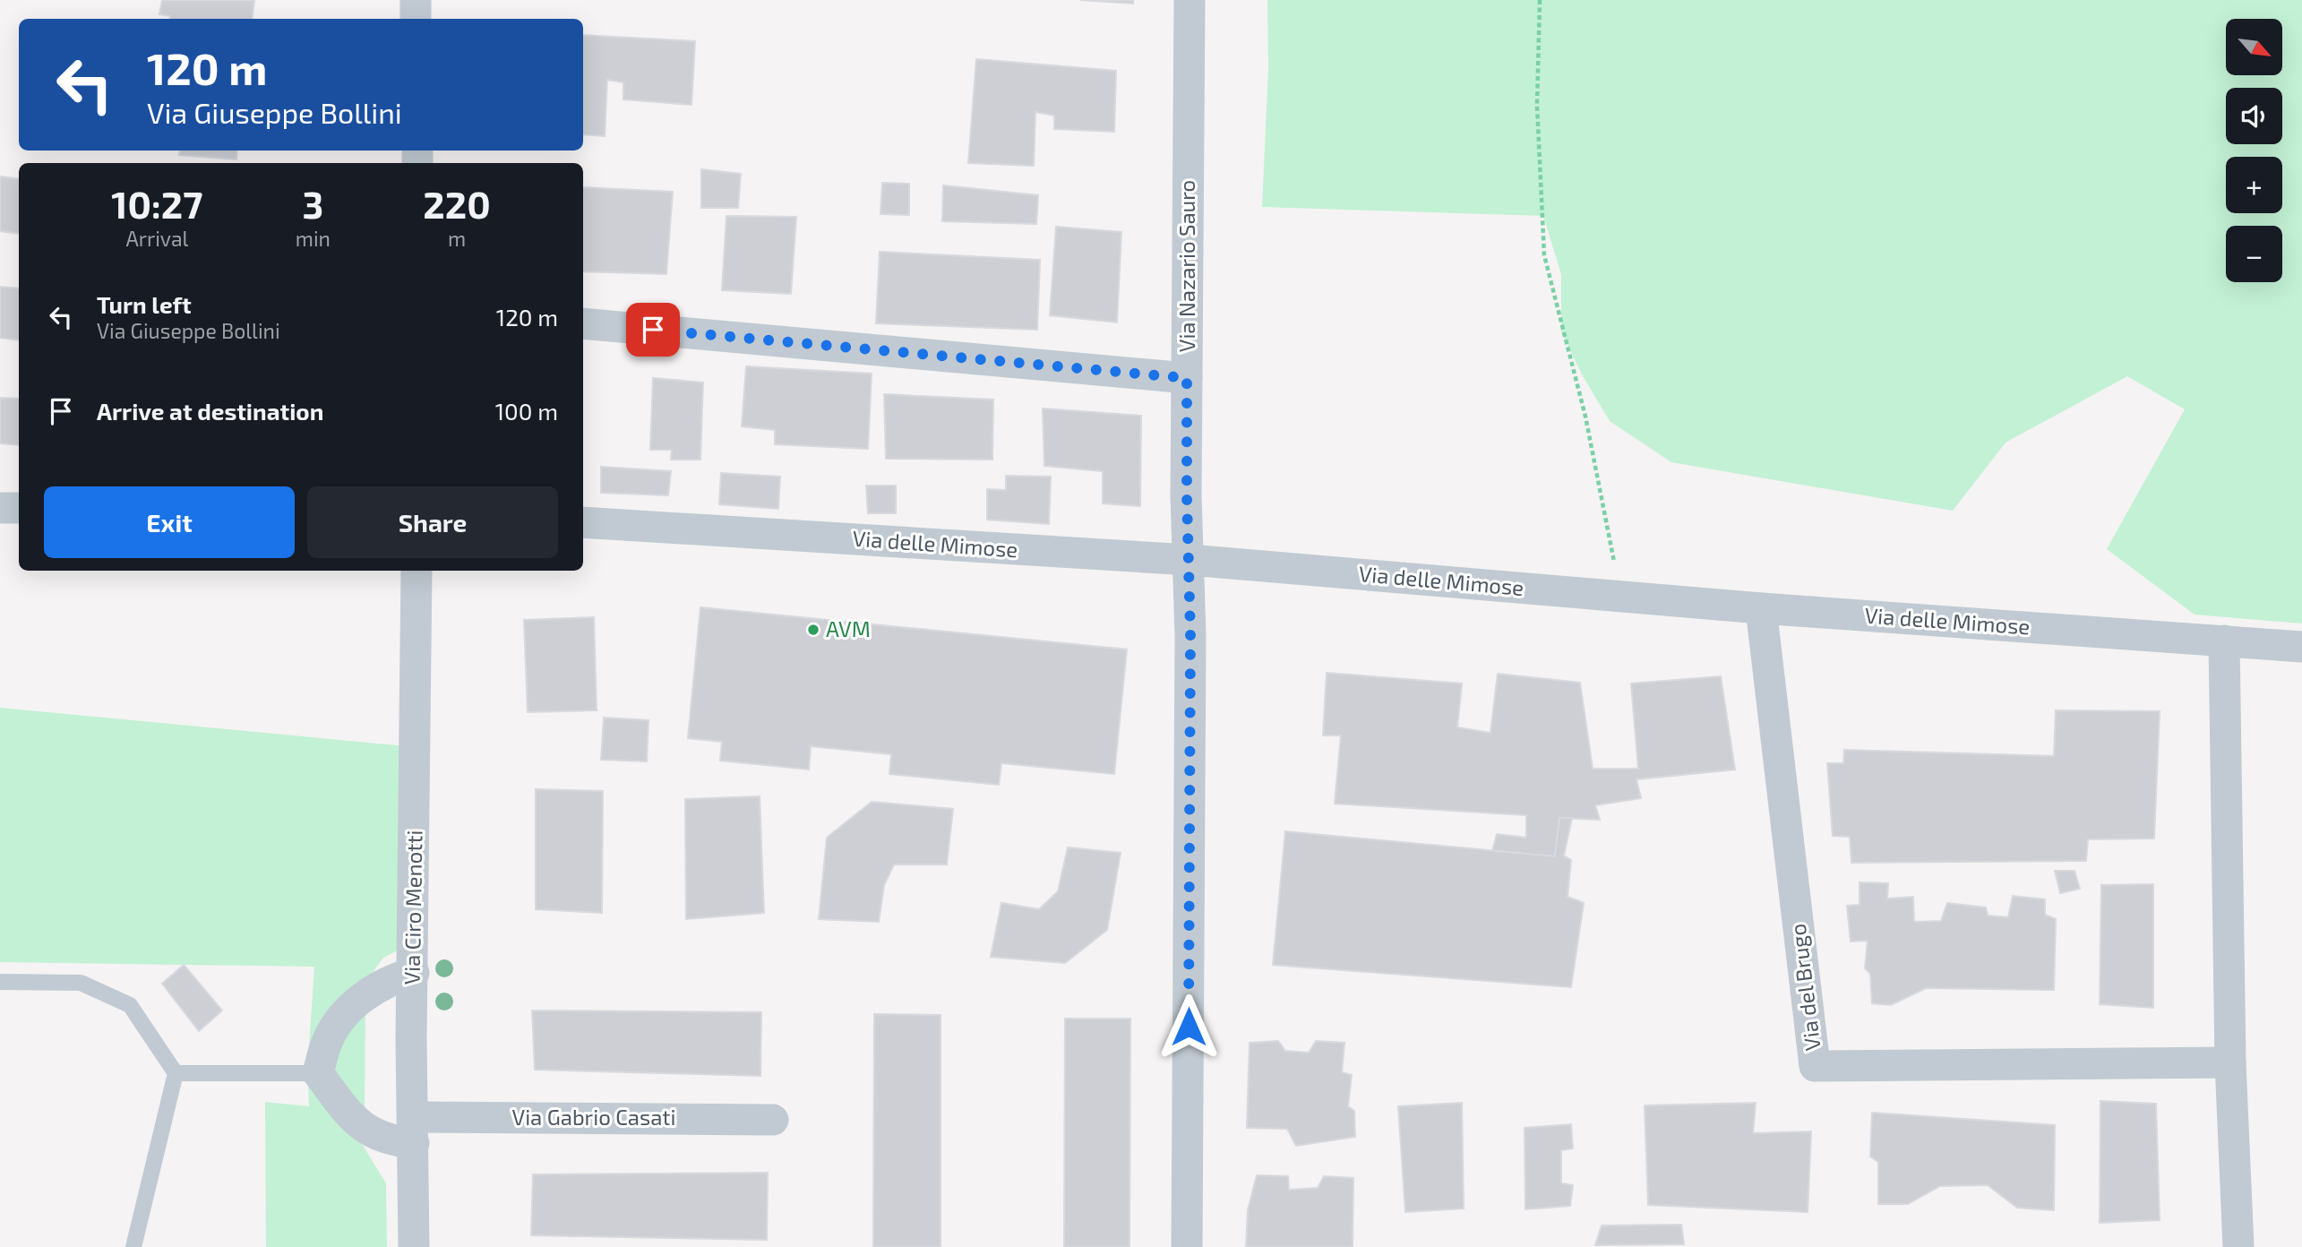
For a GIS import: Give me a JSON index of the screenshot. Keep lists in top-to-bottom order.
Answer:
{
  "streets": {
    "street": [
      "Via Nazario Sauro",
      "Via delle Mimose",
      "Via Ciro Menotti",
      "Via del Brugo",
      "Via Gabrio Casati"
    ]
  },
  "crossings": [
    ["Via Nazario Sauro", "Via delle Mimose"],
    ["Via delle Mimose", "Via del Brugo"],
    ["Via Ciro Menotti", "Via Gabrio Casati"]
  ],
  "places": ["AVM"],
  "north": "bottom right",
  "page": {
    "map_buttons": ["+", "−"],
    "turn": ["120 m", "Via Giuseppe Bollini"],
    "eta": [
      "10:27",
      "Arrival",
      "3",
      "min",
      "220",
      "m"
    ],
    "list": [
      {
        "name": "Turn left",
        "note": "Via Giuseppe Bollini",
        "value": "120 m"
      },
      {
        "name": "Arrive at destination",
        "value": "100 m"
      }
    ],
    "buttons": ["Exit", "Share"]
  }
}
